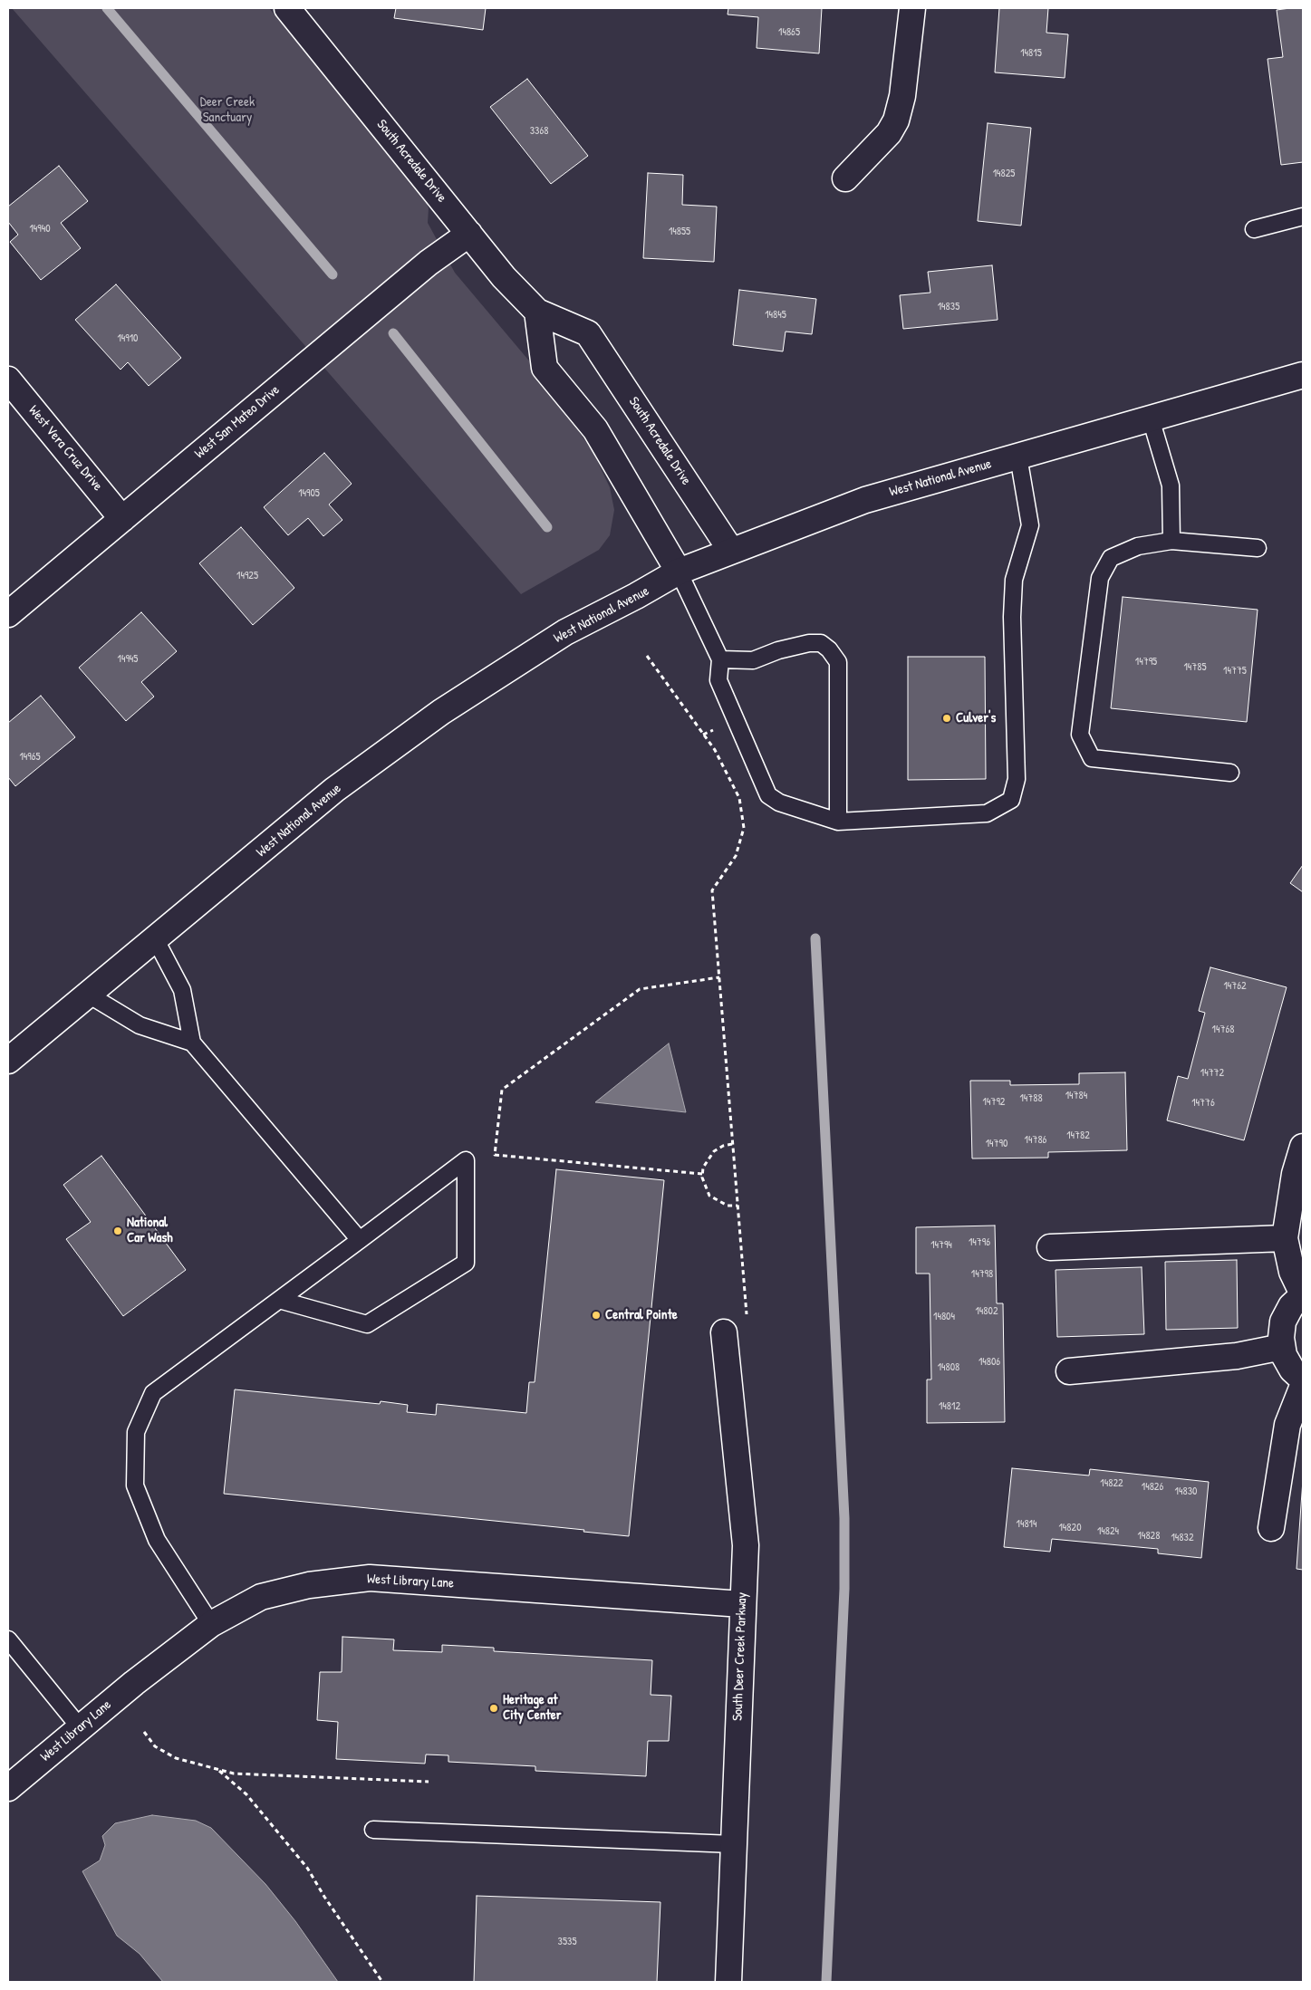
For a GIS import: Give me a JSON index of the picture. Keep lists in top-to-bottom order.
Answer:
{
  "streets": {
    "street": [
      "South Acredale Drive",
      "West San Mateo Drive",
      "West Vera Cruz Drive",
      "West National Avenue",
      "West Library Lane",
      "South Deer Creek Parkway"
    ]
  },
  "crossings": [
    ["South Acredale Drive", "West San Mateo Drive"],
    ["South Acredale Drive", "West National Avenue"],
    ["West San Mateo Drive", "West Vera Cruz Drive"],
    ["West Library Lane", "South Deer Creek Parkway"]
  ],
  "parks": ["Deer Creek Sanctuary"],
  "places": [
    "Culver's",
    "National Car Wash",
    "Central Pointe",
    "Heritage at City Center"
  ],
  "house_numbers": [
    "14865",
    "14815",
    "3368",
    "14825",
    "14940",
    "14855",
    "14835",
    "14845",
    "14910",
    "14905",
    "14925",
    "14945",
    "14795",
    "14785",
    "14775",
    "14965",
    "14762",
    "14768",
    "14772",
    "14784",
    "14788",
    "14792",
    "14776",
    "14782",
    "14786",
    "14790",
    "14796",
    "14794",
    "14798",
    "14802",
    "14804",
    "14806",
    "14808",
    "14812",
    "14822",
    "14826",
    "14830",
    "14814",
    "14820",
    "14824",
    "14828",
    "14832",
    "3535"
  ]
}
